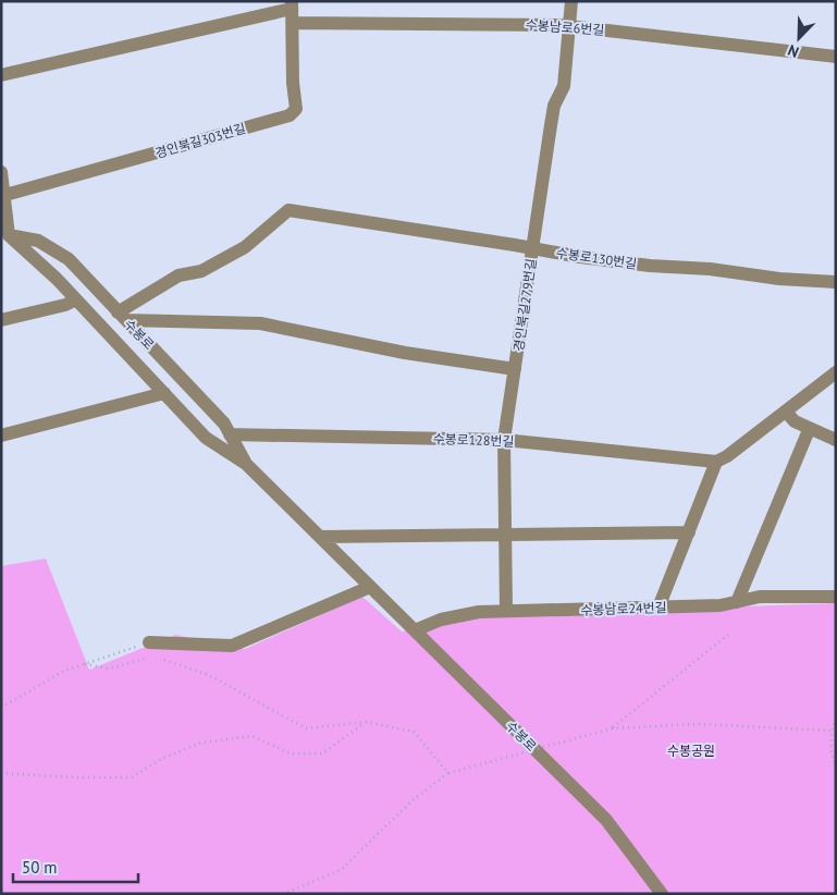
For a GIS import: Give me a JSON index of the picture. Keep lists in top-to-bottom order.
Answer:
{
  "streets": {
    "street": [
      "수봉남로6번길",
      "경인북길303번길",
      "수봉로130번길",
      "경인북길279번길",
      "수봉로",
      "수봉로128번길",
      "수봉남로24번길"
    ]
  },
  "crossings": [
    ["수봉남로6번길", "경인북길303번길"],
    ["수봉남로6번길", "경인북길279번길"],
    ["수봉로130번길", "경인북길279번길"],
    ["수봉로130번길", "수봉로"],
    ["경인북길279번길", "수봉로128번길"],
    ["경인북길279번길", "수봉남로24번길"],
    ["수봉로", "수봉로128번길"],
    ["수봉로", "수봉남로24번길"]
  ],
  "parks": ["수봉공원"],
  "scale_bar": "50 m",
  "north": "bottom left"
}
